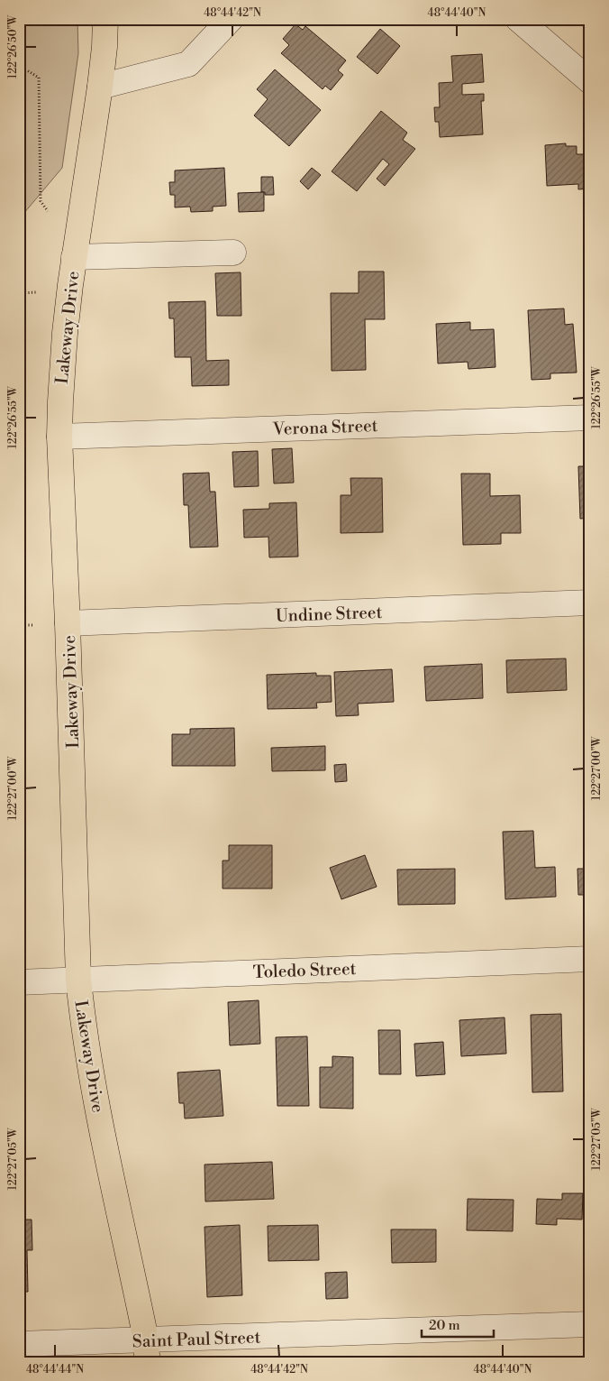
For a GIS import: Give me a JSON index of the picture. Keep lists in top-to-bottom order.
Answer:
{
  "streets": {
    "main road": ["Lakeway Drive"],
    "street": [
      "Verona Street",
      "Undine Street",
      "Toledo Street",
      "Saint Paul Street"
    ]
  },
  "crossings": [
    ["Lakeway Drive", "Verona Street"],
    ["Lakeway Drive", "Undine Street"],
    ["Lakeway Drive", "Toledo Street"],
    ["Lakeway Drive", "Saint Paul Street"]
  ],
  "scale_bar": "20 m",
  "coordinates": [
    "48°44'42\"N",
    "48°44'40\"N",
    "122°26'50\"W",
    "122°26'55\"W",
    "122°27'00\"W",
    "122°27'05\"W",
    "48°44'44\"N"
  ]
}
